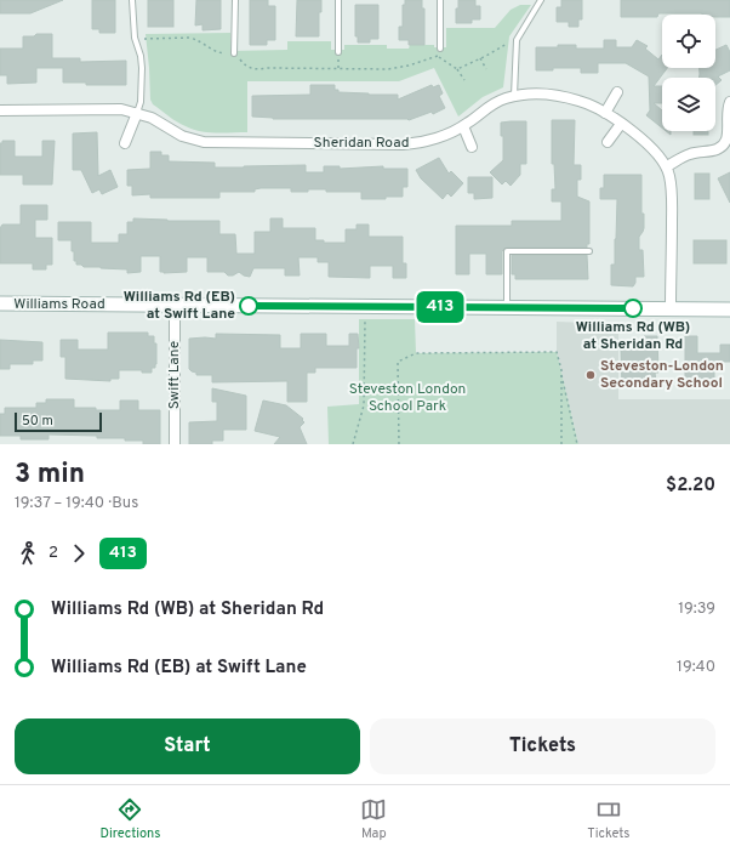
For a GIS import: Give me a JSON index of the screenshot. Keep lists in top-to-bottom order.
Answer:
{
  "streets": {
    "street": ["Sheridan Road", "Williams Road", "Swift Lane"]
  },
  "crossings": [
    ["Sheridan Road", "Williams Road"],
    ["Williams Road", "Swift Lane"]
  ],
  "parks": ["Steveston London School Park"],
  "places": ["Williams Rd (EB) at Swift Lane", "Williams Rd (WB) at Sheridan Rd", "Steveston-London Secondary School"],
  "lines": ["bus line 413"],
  "scale_bar": "50 m",
  "page": {
    "on_map": "413",
    "scale": "50 m",
    "heading": ["3 min", "19:37 – 19:40 · Bus", "$2.20"],
    "legs": ["2", "413"],
    "list": [
      {
        "name": "Williams Rd (WB) at Sheridan Rd",
        "value": "19:39"
      },
      {
        "name": "Williams Rd (EB) at Swift Lane",
        "value": "19:40"
      }
    ],
    "buttons": ["Start", "Tickets"],
    "tabs": ["Directions", "Map", "Tickets"]
  }
}
